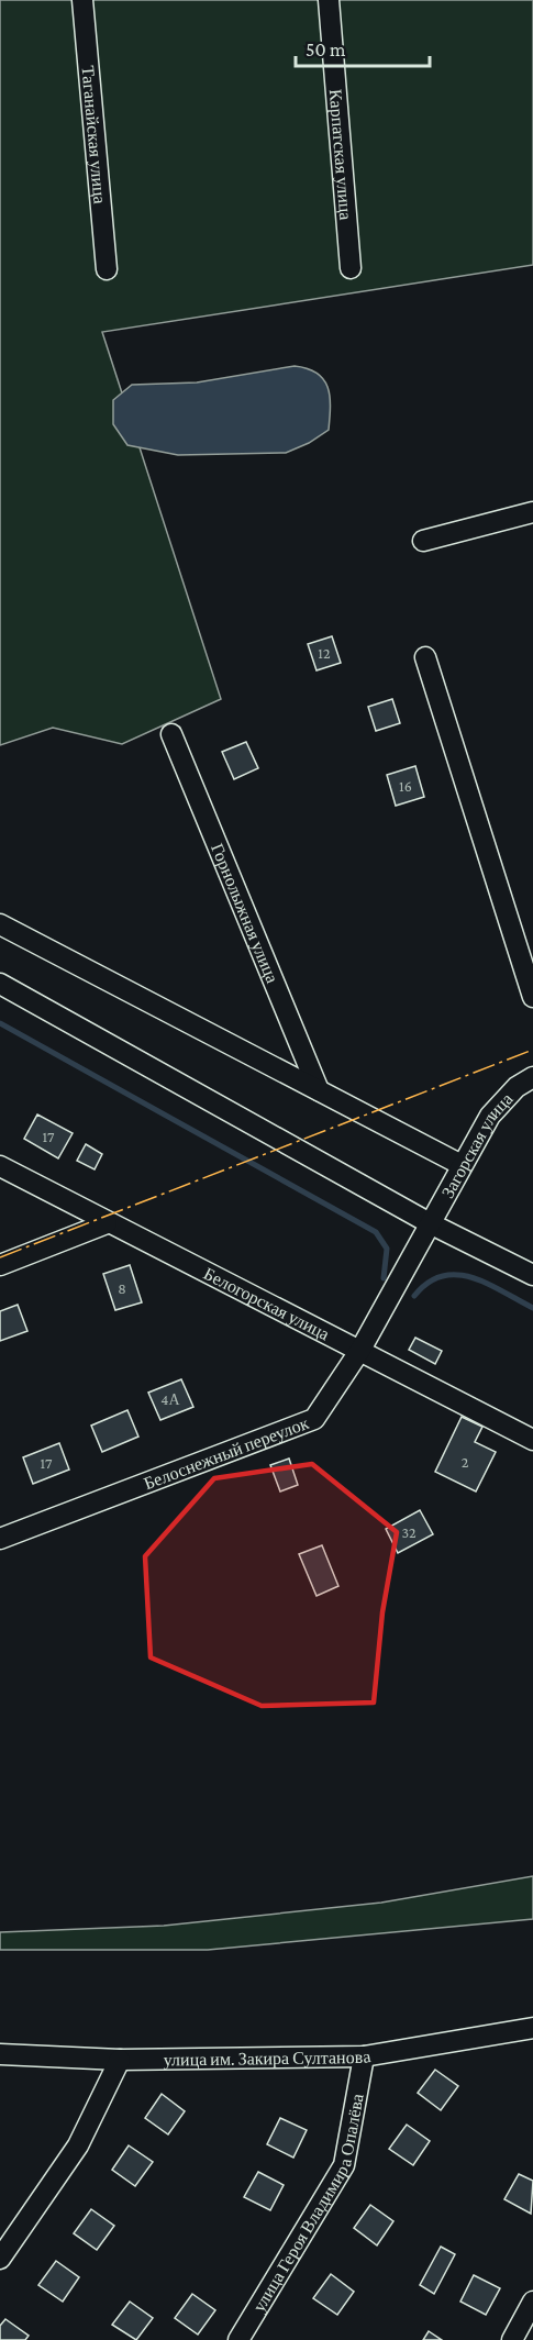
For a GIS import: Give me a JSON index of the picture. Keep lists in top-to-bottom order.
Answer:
{
  "streets": {
    "street": [
      "Таганайская улица",
      "Карпатская улица",
      "Горнолыжная улица",
      "Загорская улица",
      "Белогорская улица",
      "Белоснежный переулок",
      "улица им. Закира Султанова",
      "улица Героя Владимира Опалёва"
    ]
  },
  "crossings": [
    ["Загорская улица", "Белоснежный переулок"],
    ["Белогорская улица", "Белоснежный переулок"],
    ["улица им. Закира Султанова", "улица Героя Владимира Опалёва"]
  ],
  "house_numbers": [
    "12",
    "16",
    "17",
    "8",
    "4А",
    "2",
    "17",
    "32"
  ],
  "scale_bar": "50 m"
}
